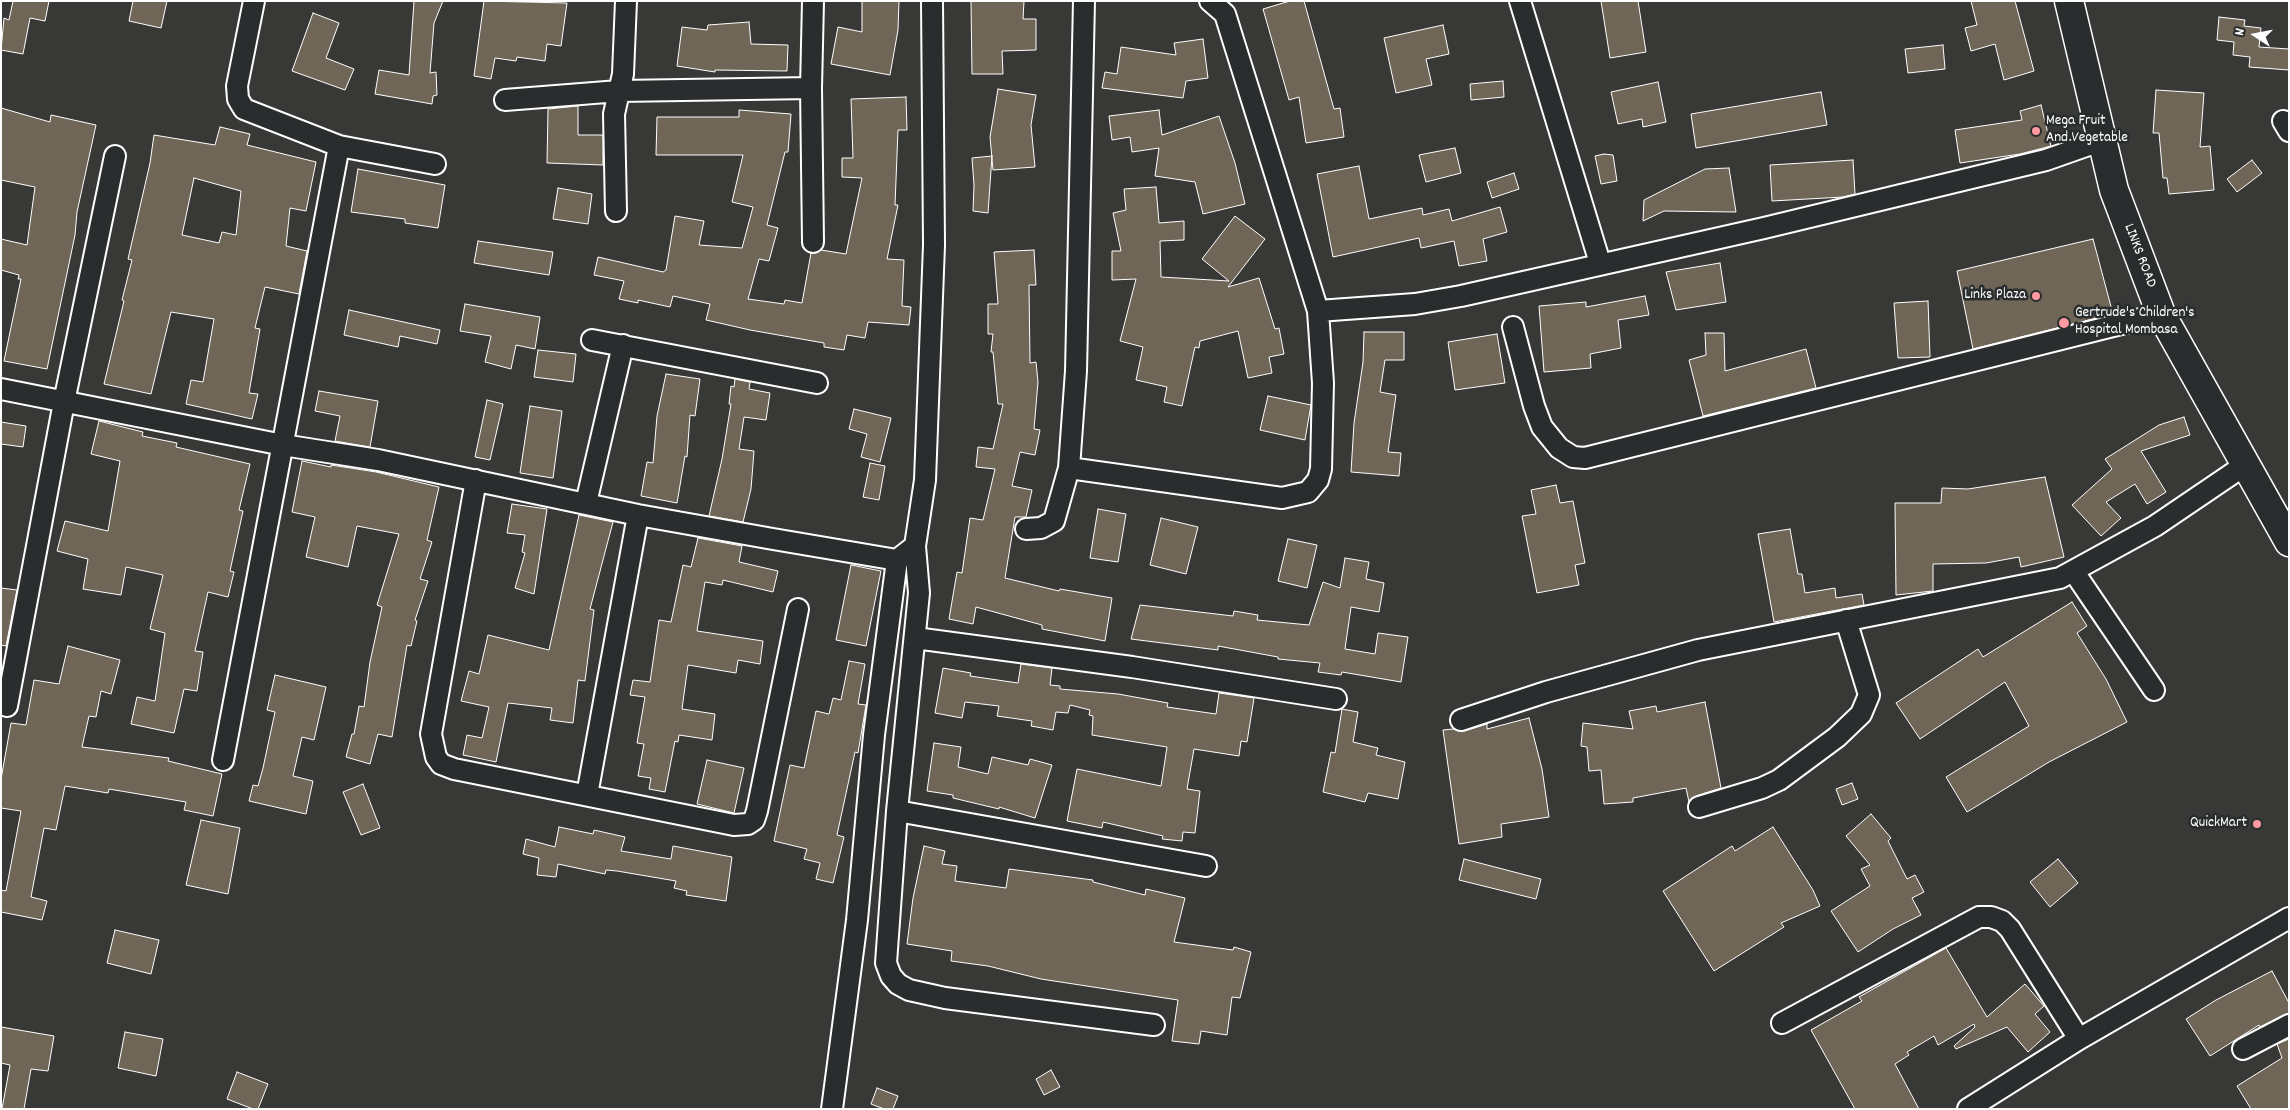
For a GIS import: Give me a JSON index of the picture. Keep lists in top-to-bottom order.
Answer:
{
  "streets": {
    "main road": ["LINKS ROAD"]
  },
  "places": [
    "Mega Fruit And Vegetable",
    "Links Plaza",
    "Gertrude's Children's Hospital Mombasa",
    "QuickMart"
  ],
  "north": "left"
}
